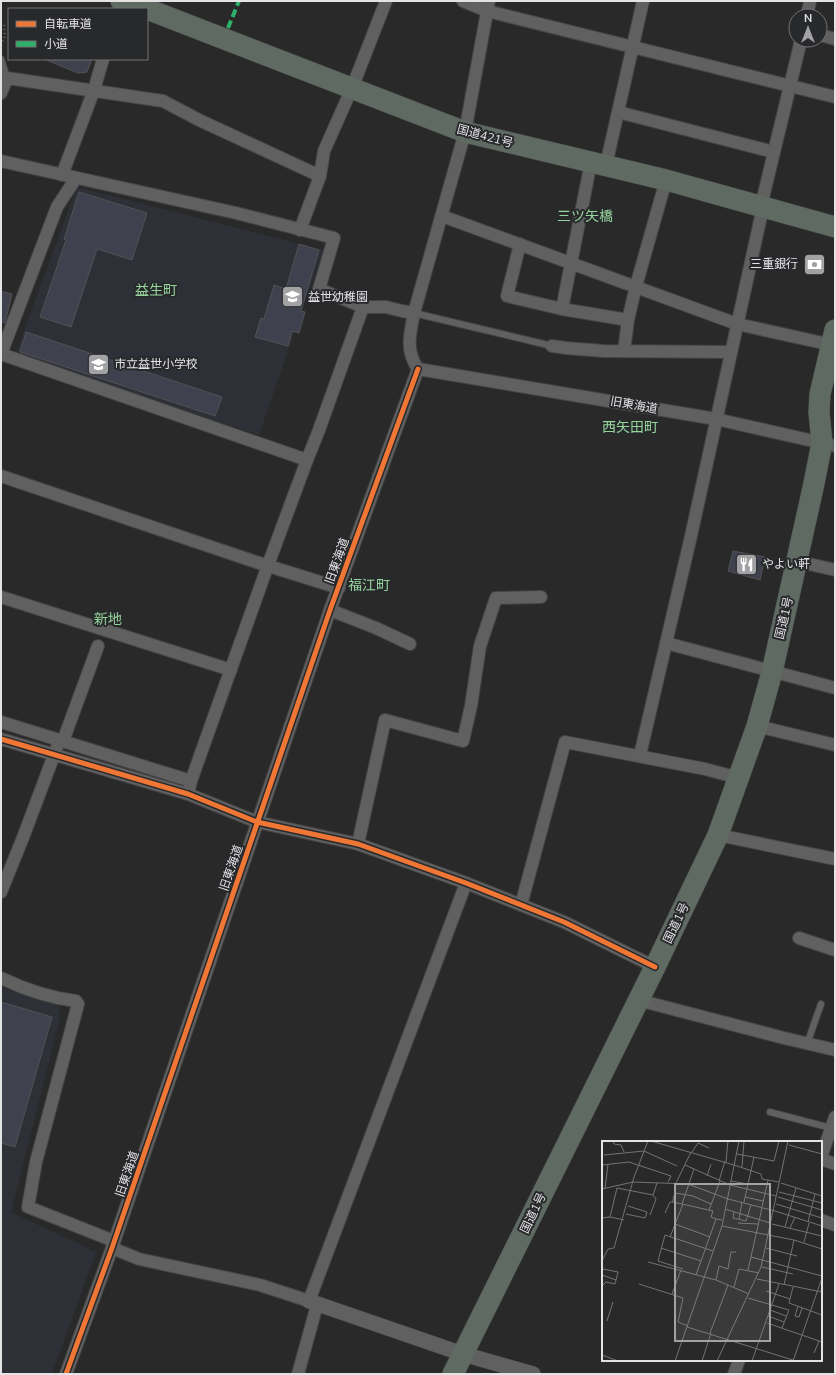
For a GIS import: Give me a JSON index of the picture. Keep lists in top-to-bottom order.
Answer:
{
  "streets": {
    "highway": ["国道421号", "国道1号"],
    "street": ["旧東海道"]
  },
  "crossings": [
    ["旧東海道", "国道1号"]
  ],
  "districts": [
    "三ツ矢橋",
    "益生町",
    "西矢田町",
    "福江町",
    "新地"
  ],
  "places": {
    "bank": ["三重銀行"],
    "school or university": ["益世幼稚園", "市立益世小学校"],
    "restaurant": ["やよい軒"]
  },
  "legend": ["自転車道", "小道"],
  "north": "top"
}
